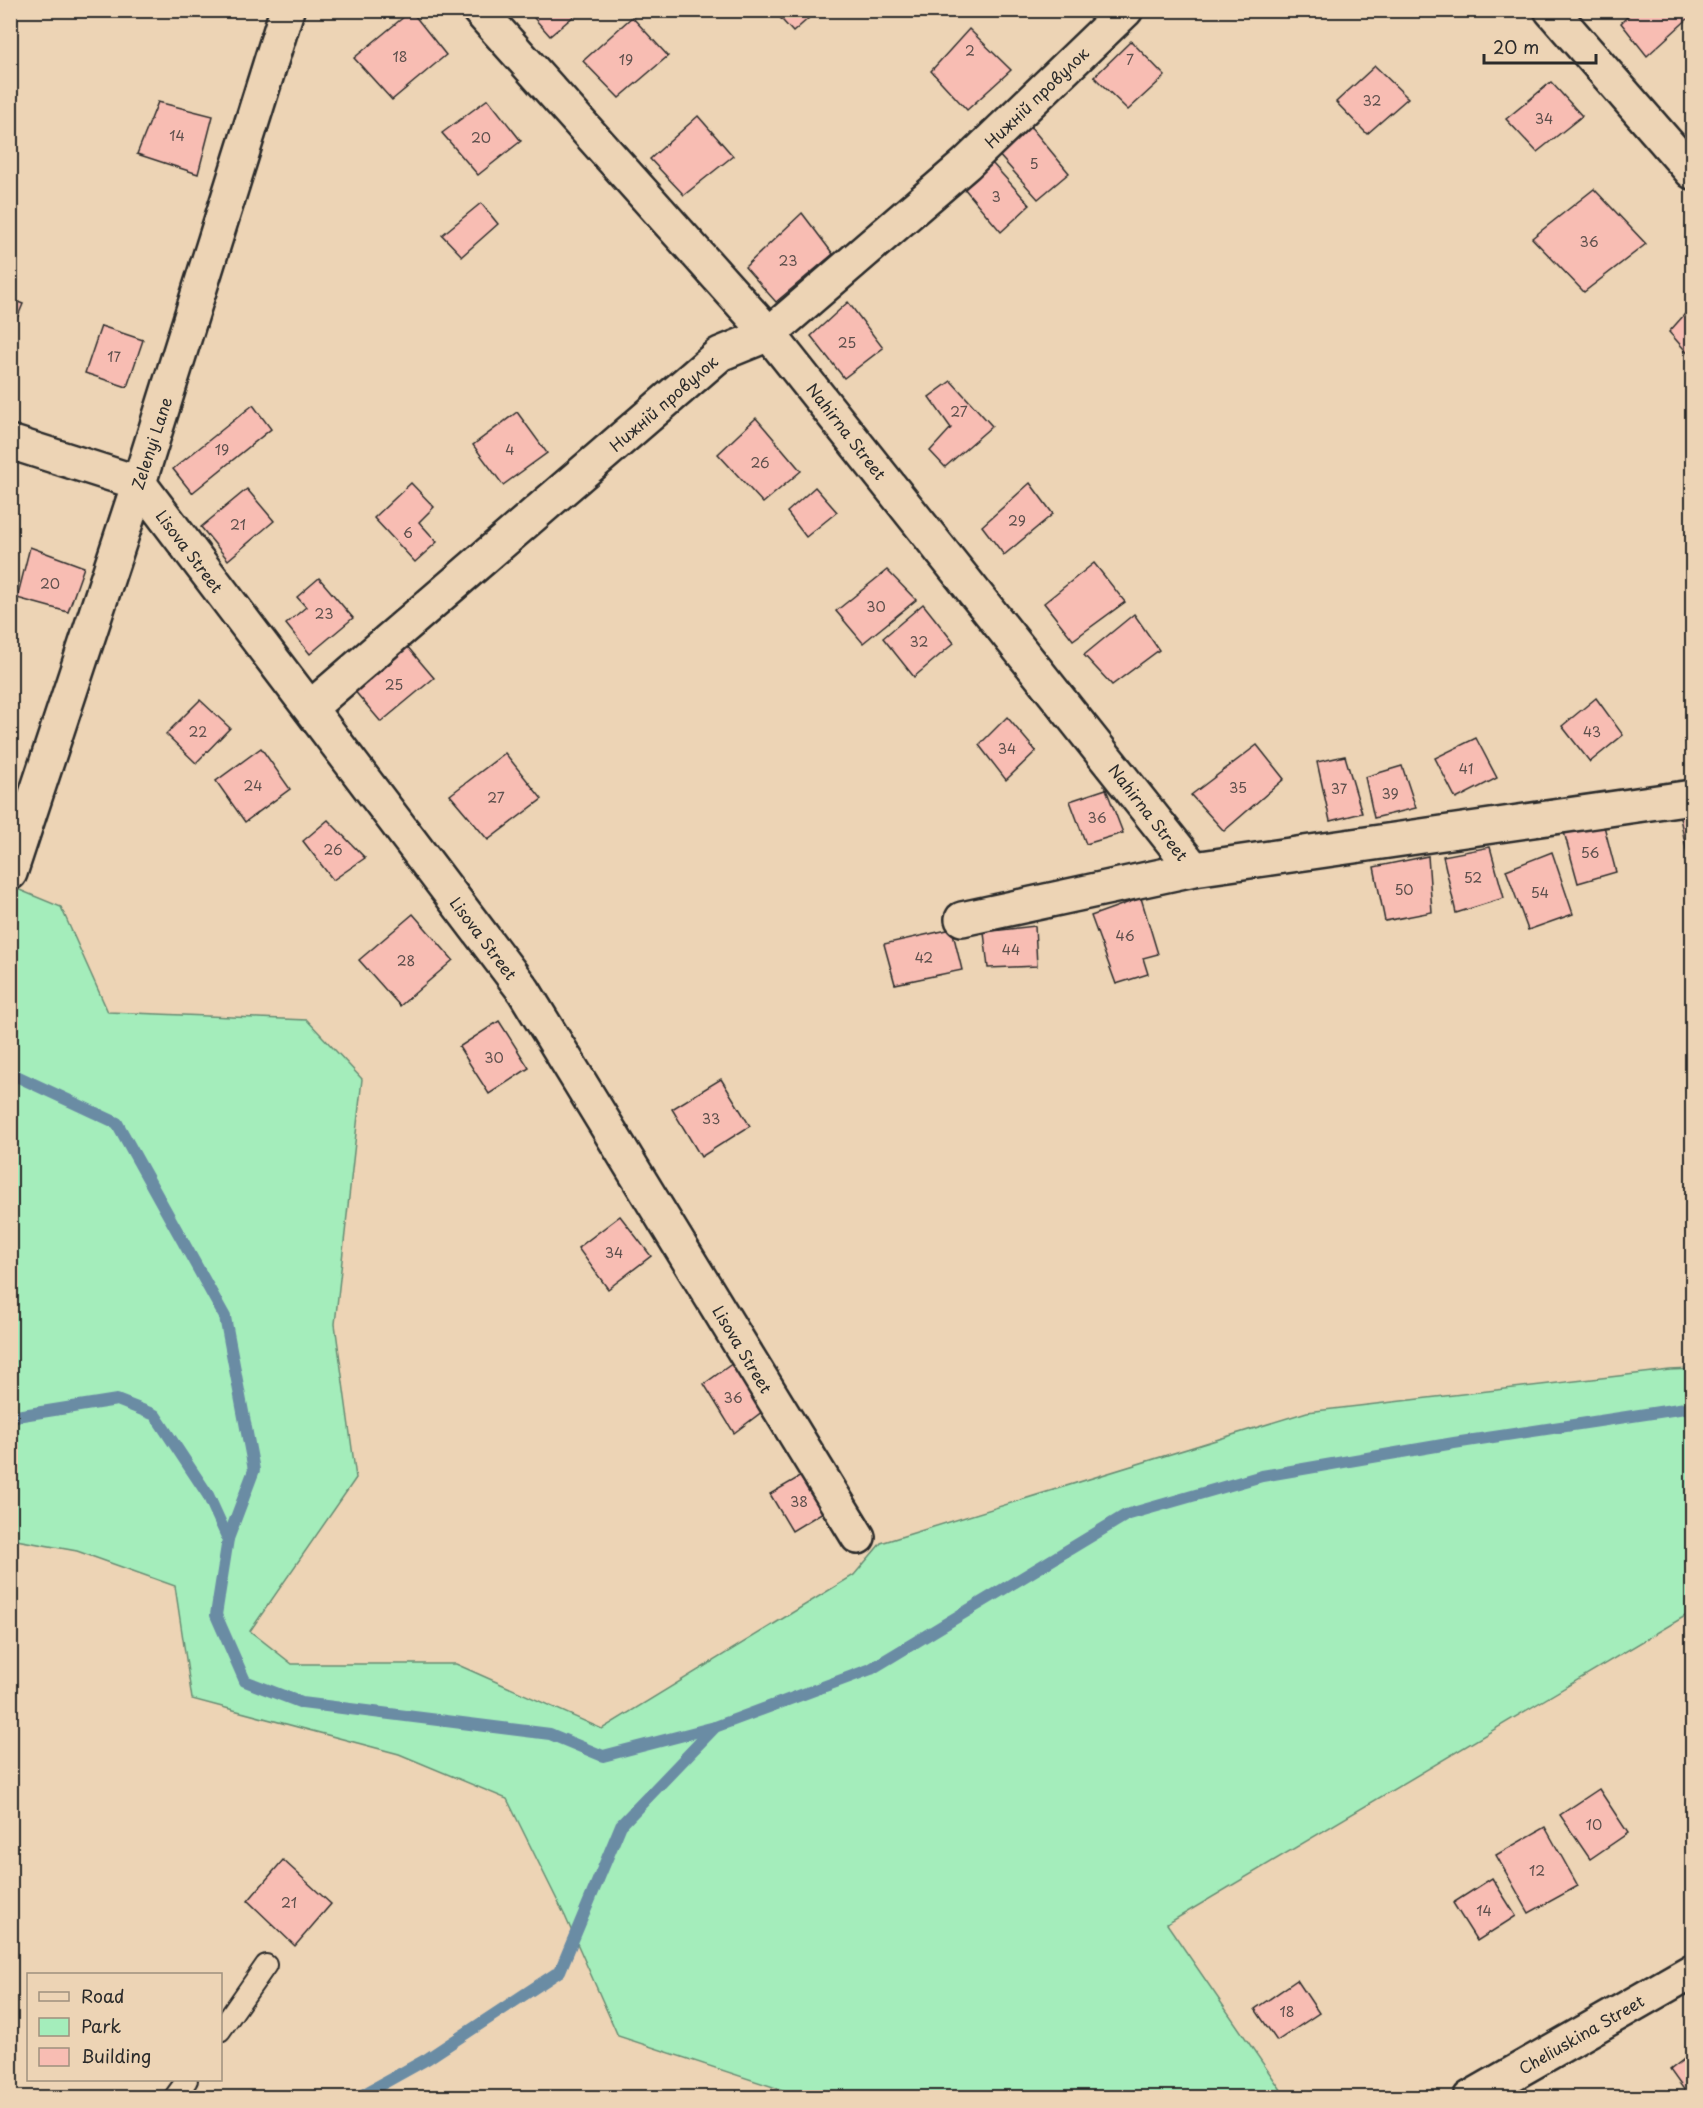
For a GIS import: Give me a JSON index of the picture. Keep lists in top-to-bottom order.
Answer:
{
  "streets": {
    "street": [
      "Нижній провулок",
      "Nahirna Street",
      "Zelenyi Lane",
      "Lisova Street",
      "Cheliuskina Street"
    ]
  },
  "crossings": [
    ["Нижній провулок", "Nahirna Street"],
    ["Нижній провулок", "Lisova Street"],
    ["Zelenyi Lane", "Lisova Street"]
  ],
  "house_numbers": [
    "2",
    "18",
    "19",
    "7",
    "32",
    "34",
    "14",
    "20",
    "5",
    "3",
    "36",
    "23",
    "25",
    "17",
    "27",
    "19",
    "4",
    "26",
    "29",
    "21",
    "6",
    "20",
    "30",
    "23",
    "32",
    "25",
    "22",
    "43",
    "34",
    "41",
    "24",
    "35",
    "37",
    "39",
    "27",
    "36",
    "26",
    "56",
    "52",
    "50",
    "54",
    "46",
    "44",
    "42",
    "28",
    "30",
    "33",
    "34",
    "36",
    "38",
    "10",
    "12",
    "21",
    "14",
    "18"
  ],
  "legend": ["Road", "Park", "Building"],
  "scale_bar": "20 m"
}
